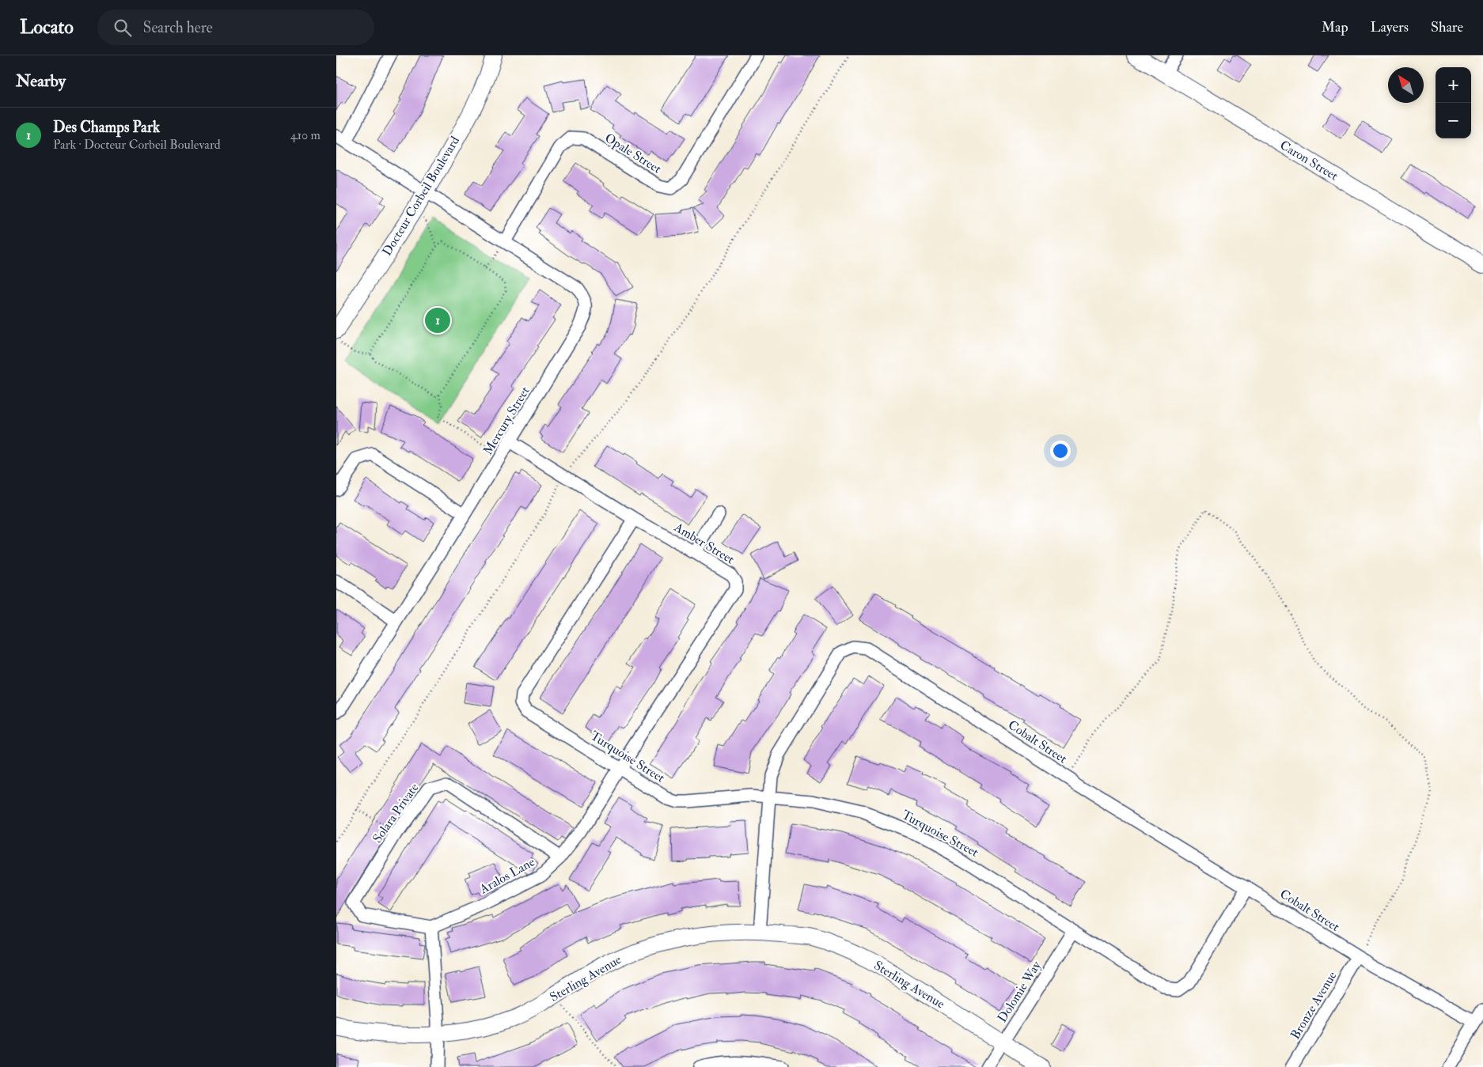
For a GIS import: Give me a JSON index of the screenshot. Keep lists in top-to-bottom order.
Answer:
{
  "streets": {
    "street": [
      "Opale Street",
      "Caron Street",
      "Docteur Corbeil Boulevard",
      "Mercury Street",
      "Amber Street",
      "Cobalt Street",
      "Turquoise Street",
      "Solara Private",
      "Aralos Lane",
      "Sterling Avenue",
      "Dolomie Way",
      "Bronze Avenue"
    ]
  },
  "crossings": [
    ["Opale Street", "Mercury Street"],
    ["Docteur Corbeil Boulevard", "Mercury Street"],
    ["Mercury Street", "Amber Street"],
    ["Amber Street", "Turquoise Street"],
    ["Amber Street", "Aralos Lane"],
    ["Cobalt Street", "Turquoise Street"],
    ["Cobalt Street", "Sterling Avenue"],
    ["Cobalt Street", "Bronze Avenue"],
    ["Turquoise Street", "Aralos Lane"],
    ["Turquoise Street", "Dolomie Way"],
    ["Solara Private", "Aralos Lane"],
    ["Sterling Avenue", "Dolomie Way"]
  ],
  "north": "top left",
  "page": {
    "header": "Locato",
    "search": "Search here",
    "nav": ["Map", "Layers", "Share"],
    "heading": "Nearby",
    "map_buttons": ["+", "−"],
    "list": [
      {
        "mark": "1",
        "name": "Des Champs Park",
        "note": "Park · Docteur Corbeil Boulevard",
        "value": "410 m"
      }
    ],
    "pins": "1"
  }
}
